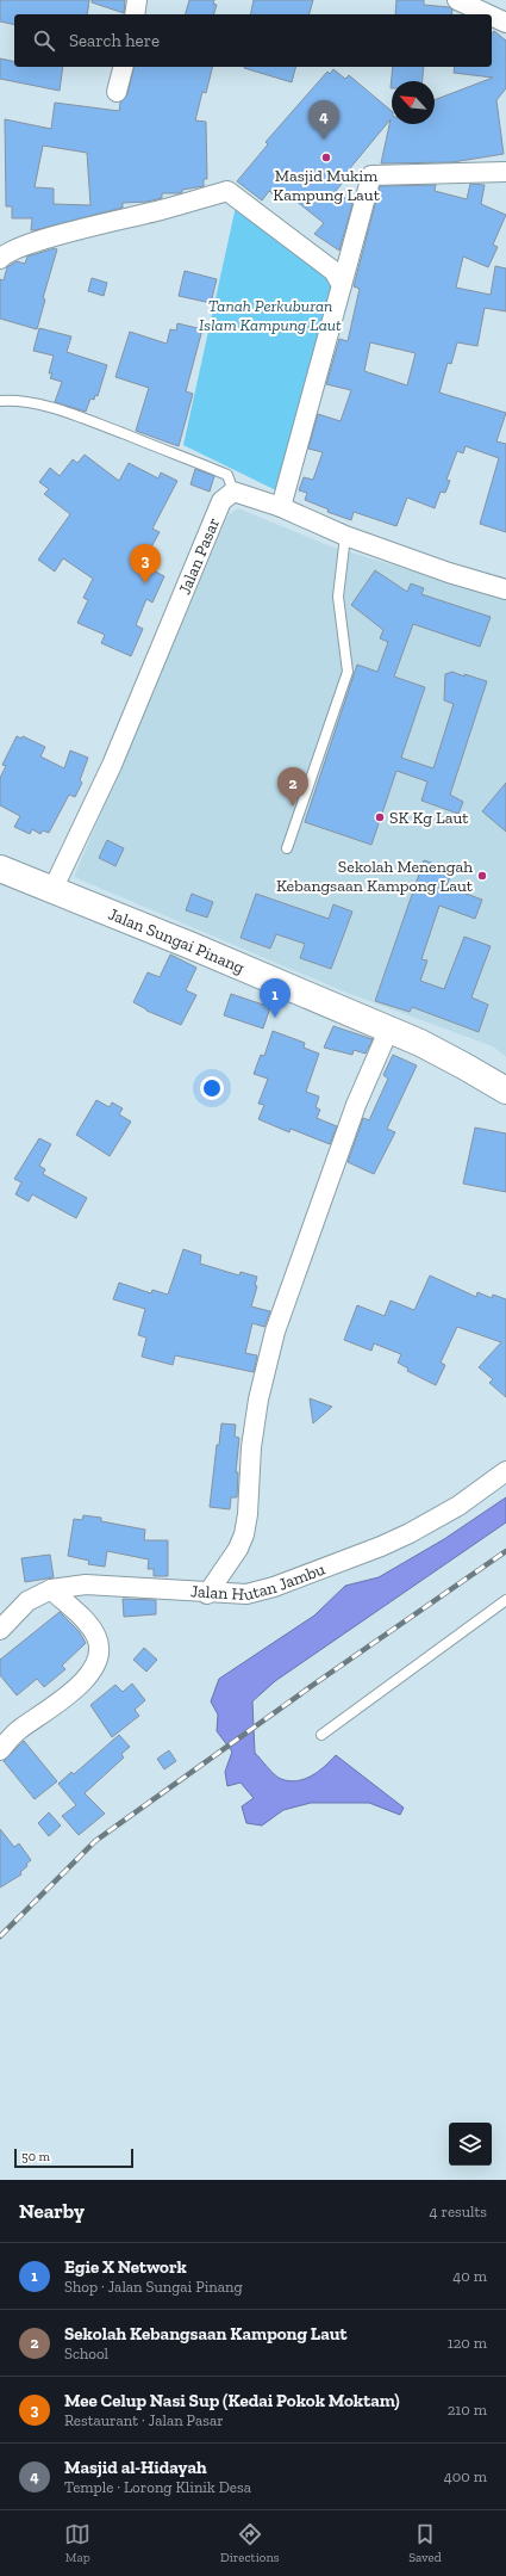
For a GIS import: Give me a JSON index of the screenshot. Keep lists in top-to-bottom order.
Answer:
{
  "streets": {
    "street": ["Jalan Pasar", "Jalan Sungai Pinang", "Jalan Hutan Jambu"]
  },
  "crossings": [
    ["Jalan Pasar", "Jalan Sungai Pinang"]
  ],
  "parks": ["Tanah Perkuburan Islam Kampung Laut"],
  "places": ["Masjid Mukim Kampung Laut", "SK Kg Laut", "Sekolah Menengah Kebangsaan Kampong Laut"],
  "scale_bar": "50 m",
  "north": "top left",
  "page": {
    "search": "Search here",
    "pins": [
      "4",
      "3",
      "2",
      "1"
    ],
    "scale": "50 m",
    "heading": ["Nearby", "4 results"],
    "list": [
      {
        "mark": "1",
        "name": "Egie X Network",
        "note": "Shop · Jalan Sungai Pinang",
        "value": "40 m"
      },
      {
        "mark": "2",
        "name": "Sekolah Kebangsaan Kampong Laut",
        "note": "School",
        "value": "120 m"
      },
      {
        "mark": "3",
        "name": "Mee Celup Nasi Sup (Kedai Pokok Moktam)",
        "note": "Restaurant · Jalan Pasar",
        "value": "210 m"
      },
      {
        "mark": "4",
        "name": "Masjid al-Hidayah",
        "note": "Temple · Lorong Klinik Desa",
        "value": "400 m"
      }
    ],
    "nav": ["Map", "Directions", "Saved"]
  }
}
